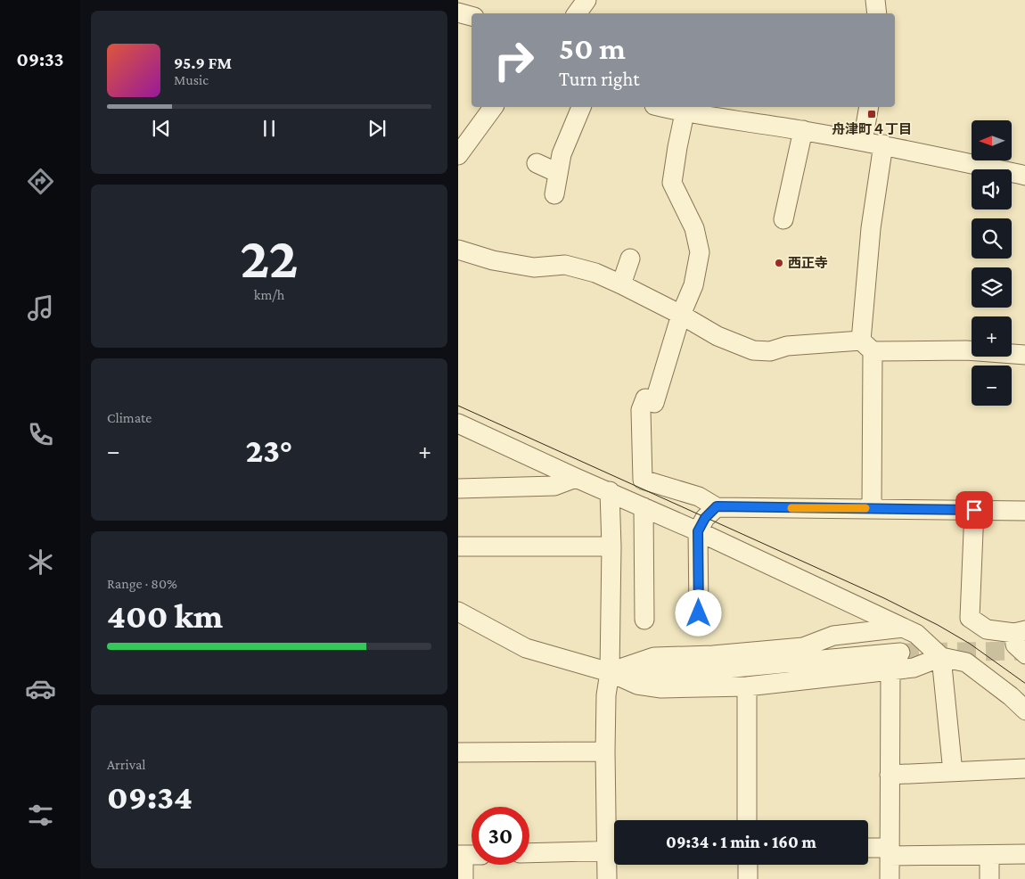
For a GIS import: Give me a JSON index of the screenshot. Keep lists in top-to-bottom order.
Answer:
{
  "places": {
    "transit": ["舟津町４丁目"],
    "other": ["西正寺"]
  },
  "north": "left",
  "page": {
    "tabs": "09:33",
    "turn": ["50 m", "Turn right"],
    "song": ["95.9 FM", "Music"],
    "map_buttons": ["+", "−"],
    "tile": [
      ["22", "km/h"],
      "Climate",
      ["Range · 80%", "400 km"],
      ["Arrival", "09:34"]
    ],
    "heat": ["−", "23°", "+"],
    "limit": "30",
    "trip": "09:34 · 1 min · 160 m"
  }
}
